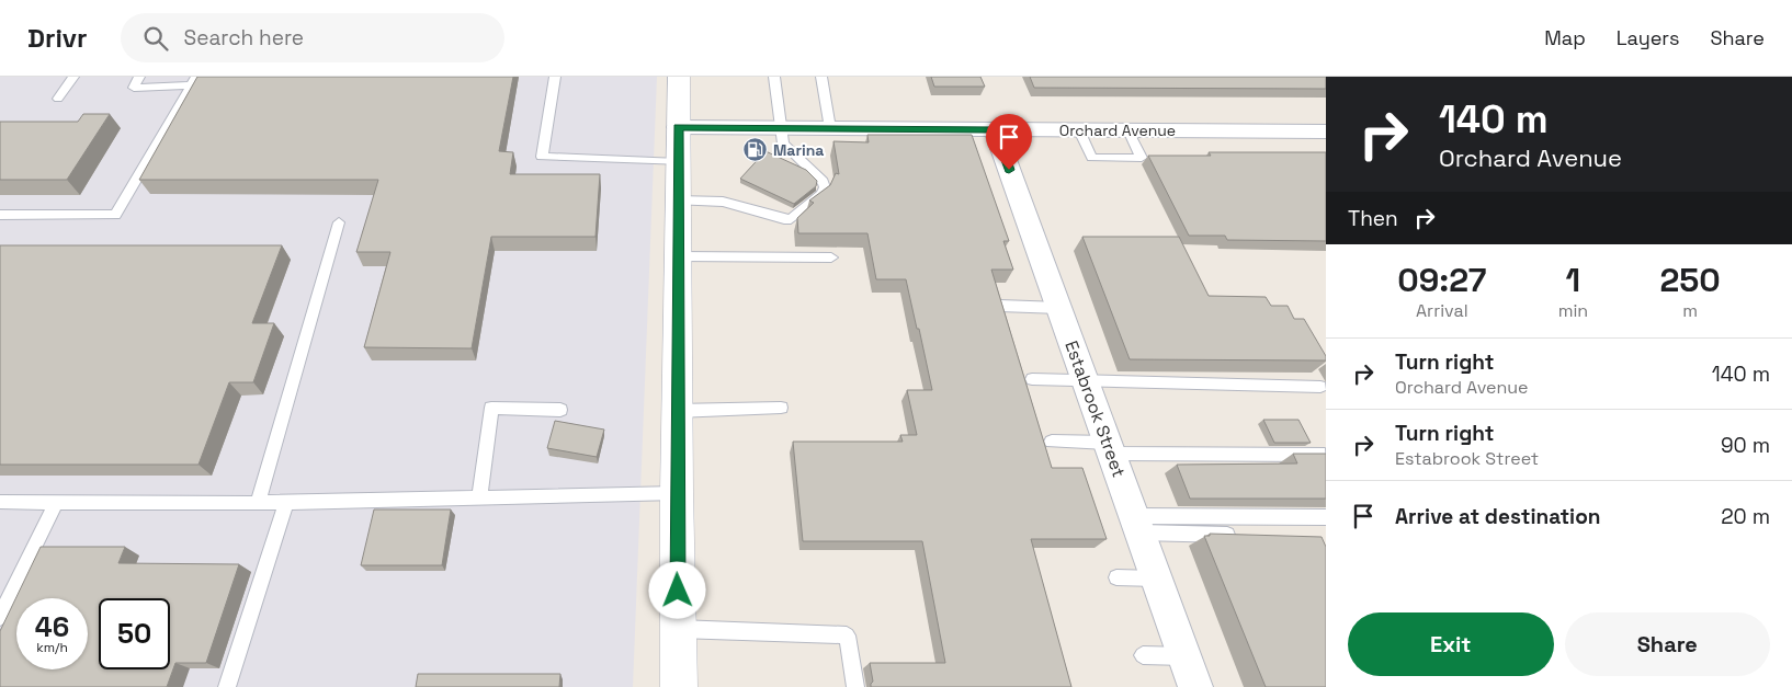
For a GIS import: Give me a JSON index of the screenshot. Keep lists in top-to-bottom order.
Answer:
{
  "streets": {
    "street": ["Orchard Avenue", "Estabrook Street"]
  },
  "crossings": [
    ["Orchard Avenue", "Estabrook Street"]
  ],
  "places": {
    "fuel station": ["Marina"]
  },
  "page": {
    "header": "Drivr",
    "search": "Search here",
    "nav": ["Map", "Layers", "Share"],
    "turn": ["140 m", "Orchard Avenue"],
    "then": "Then",
    "eta": [
      "09:27",
      "Arrival",
      "1",
      "min",
      "250",
      "m"
    ],
    "list": [
      {
        "name": "Turn right",
        "note": "Orchard Avenue",
        "value": "140 m"
      },
      {
        "name": "Turn right",
        "note": "Estabrook Street",
        "value": "90 m"
      },
      {
        "name": "Arrive at destination",
        "value": "20 m"
      }
    ],
    "speed": "46 km/h",
    "limit": "50",
    "buttons": ["Exit", "Share"]
  }
}
